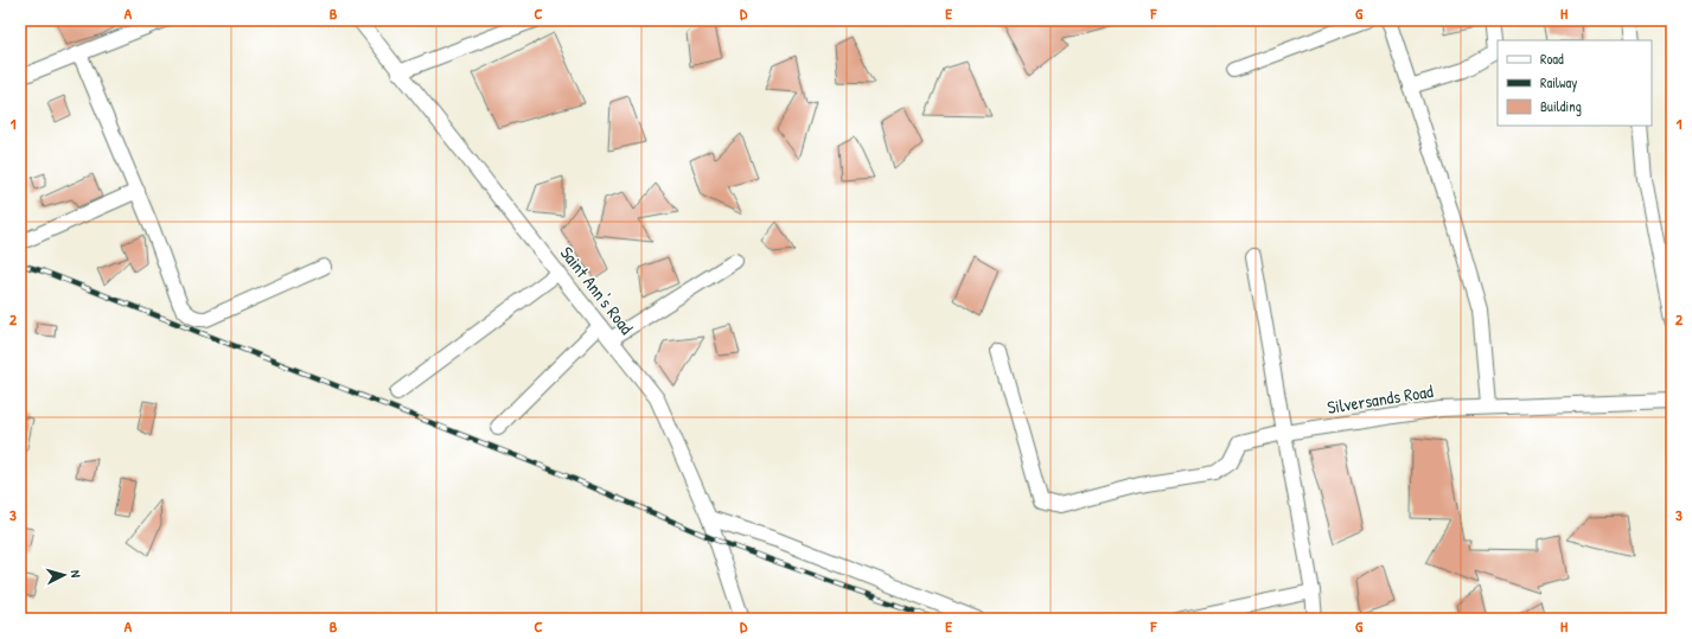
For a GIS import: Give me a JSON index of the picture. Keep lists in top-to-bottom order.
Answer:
{
  "streets": {
    "street": ["Saint Ann's Road", "Silversands Road"]
  },
  "legend": ["Road", "Railway", "Building"],
  "north": "right",
  "grid": {
    "columns": [
      "A",
      "B",
      "C",
      "D",
      "E",
      "F",
      "G",
      "H"
    ],
    "rows": ["1", "2", "3"]
  }
}
